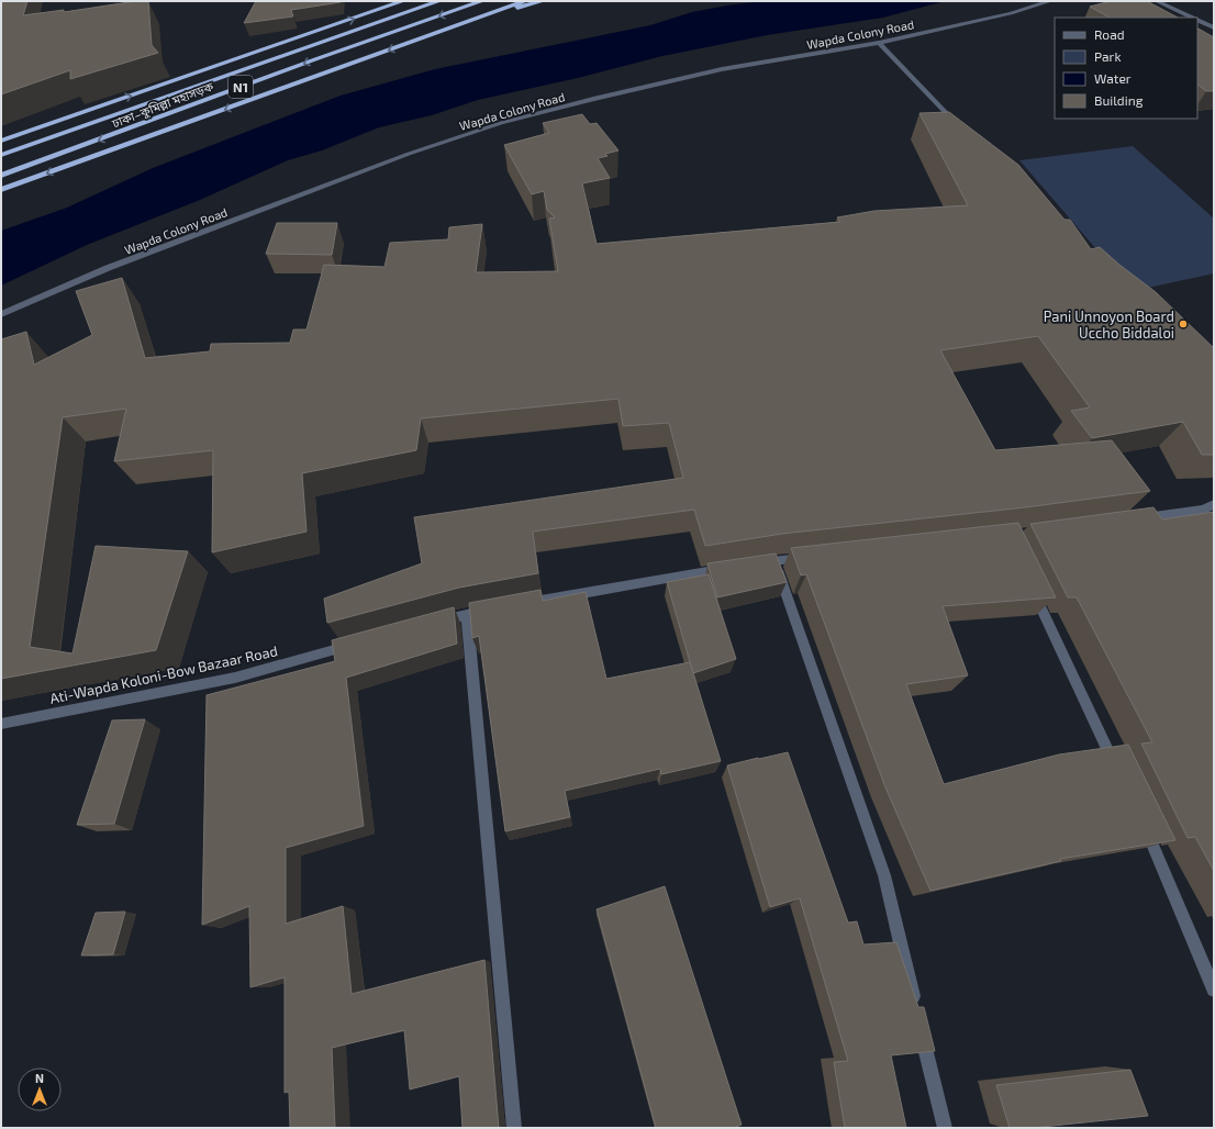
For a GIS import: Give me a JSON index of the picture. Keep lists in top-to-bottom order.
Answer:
{
  "streets": {
    "highway": ["N1", "ঢাকা–কুমিল্লা মহাসড়ক"],
    "street": ["Wapda Colony Road", "Ati-Wapda Koloni-Bow Bazaar Road"]
  },
  "places": ["Pani Unnoyon Board Uccho Biddaloi"],
  "legend": [
    "Road",
    "Park",
    "Water",
    "Building"
  ],
  "north": "top"
}
